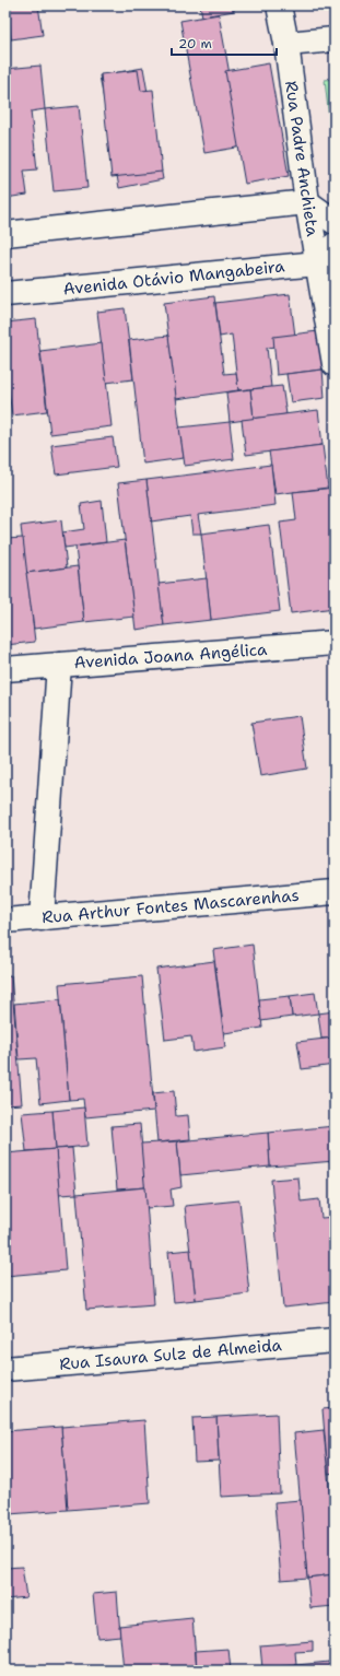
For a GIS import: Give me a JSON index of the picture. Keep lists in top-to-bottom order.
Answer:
{
  "streets": {
    "street": [
      "Rua Padre Anchieta",
      "Avenida Otávio Mangabeira",
      "Avenida Joana Angélica",
      "Rua Arthur Fontes Mascarenhas",
      "Rua Isaura Sulz de Almeida"
    ]
  },
  "crossings": [
    ["Rua Padre Anchieta", "Avenida Otávio Mangabeira"]
  ],
  "scale_bar": "20 m"
}
